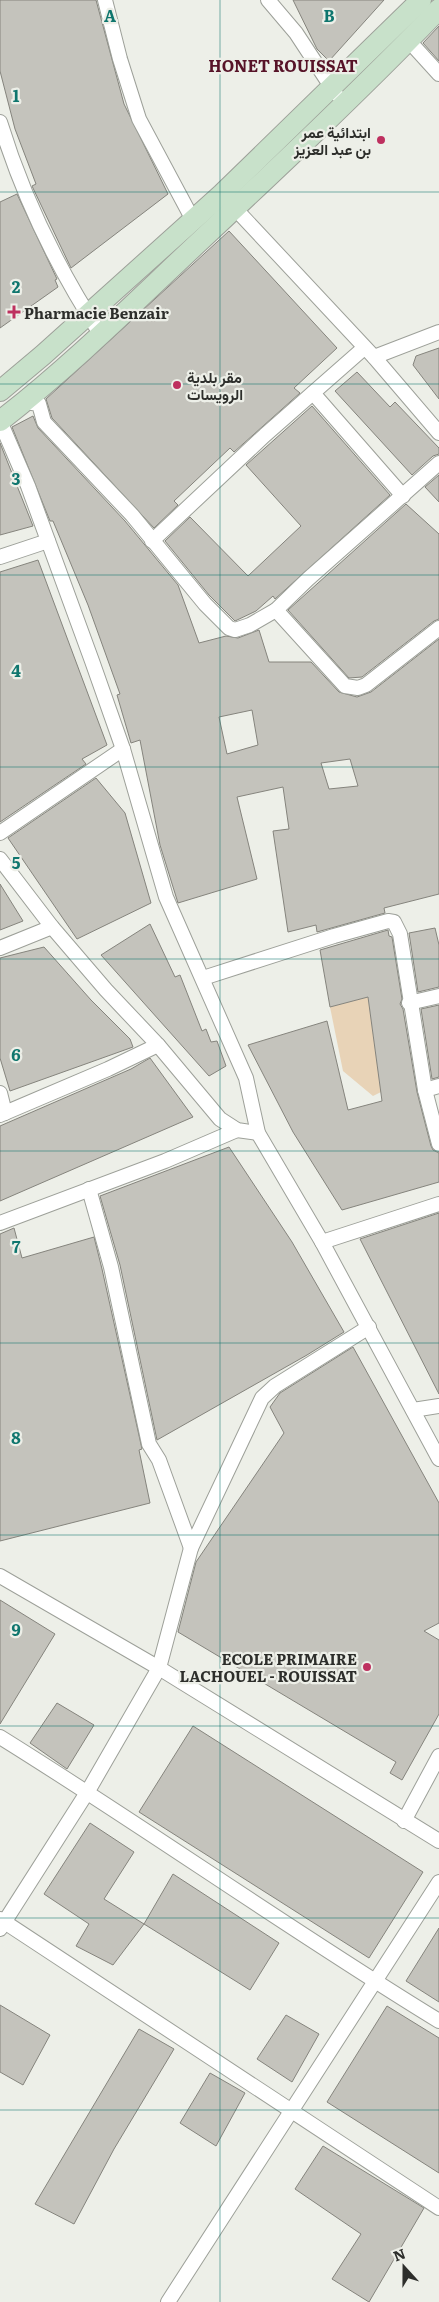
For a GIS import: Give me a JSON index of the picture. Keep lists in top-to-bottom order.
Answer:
{
  "districts": ["HONET ROUISSAT"],
  "places": {
    "other": ["ابتدائية عمر بن عبد العزيز", "مقر بلدية الرويسات", "ECOLE PRIMAIRE LACHOUEL - ROUISSAT"],
    "health": ["Pharmacie Benzair"]
  },
  "north": "top",
  "grid": {
    "columns": ["A", "B"],
    "rows": [
      "1",
      "2",
      "3",
      "4",
      "5",
      "6",
      "7",
      "8",
      "9"
    ]
  }
}
